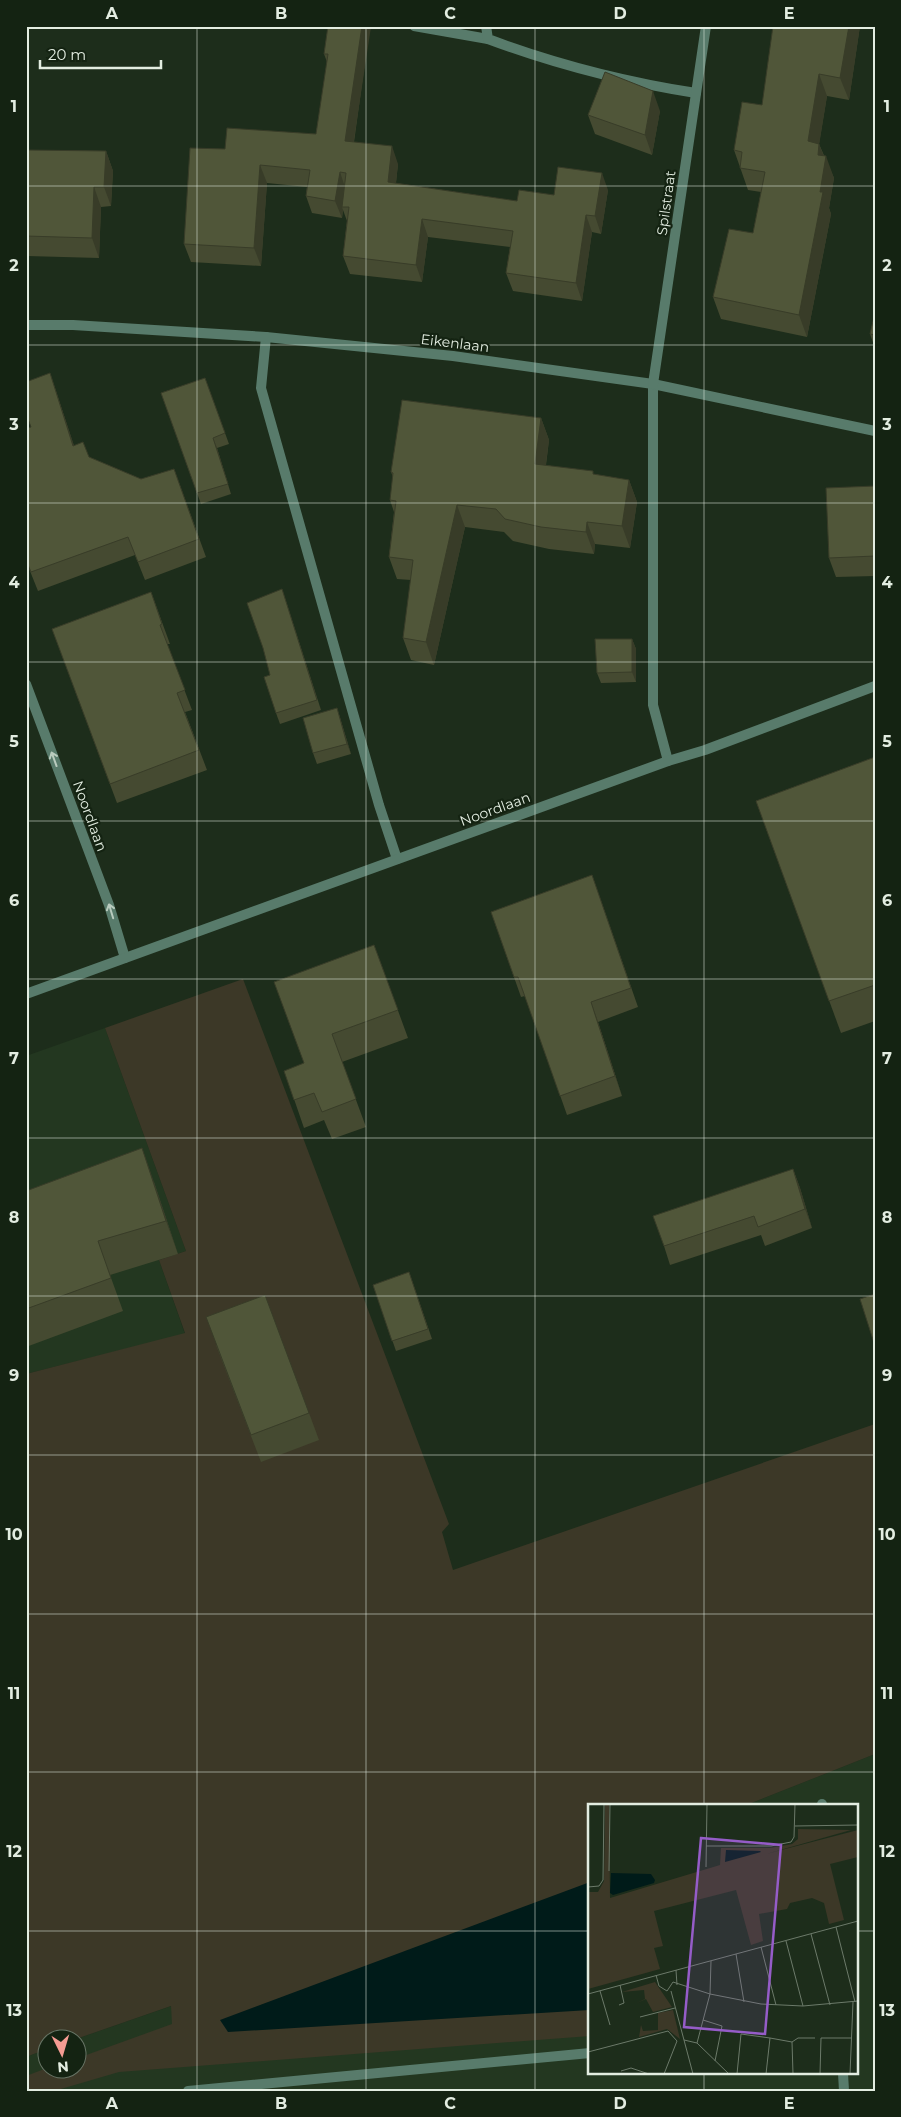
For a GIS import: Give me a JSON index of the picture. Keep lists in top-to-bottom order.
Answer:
{
  "streets": {
    "street": ["Spilstraat", "Eikenlaan", "Noordlaan"]
  },
  "crossings": [
    ["Spilstraat", "Eikenlaan"],
    ["Spilstraat", "Noordlaan"]
  ],
  "scale_bar": "20 m",
  "north": "bottom",
  "grid": {
    "columns": [
      "A",
      "B",
      "C",
      "D",
      "E"
    ],
    "rows": [
      "1",
      "2",
      "3",
      "4",
      "5",
      "6",
      "7",
      "8",
      "9",
      "10",
      "11",
      "12",
      "13"
    ]
  }
}
